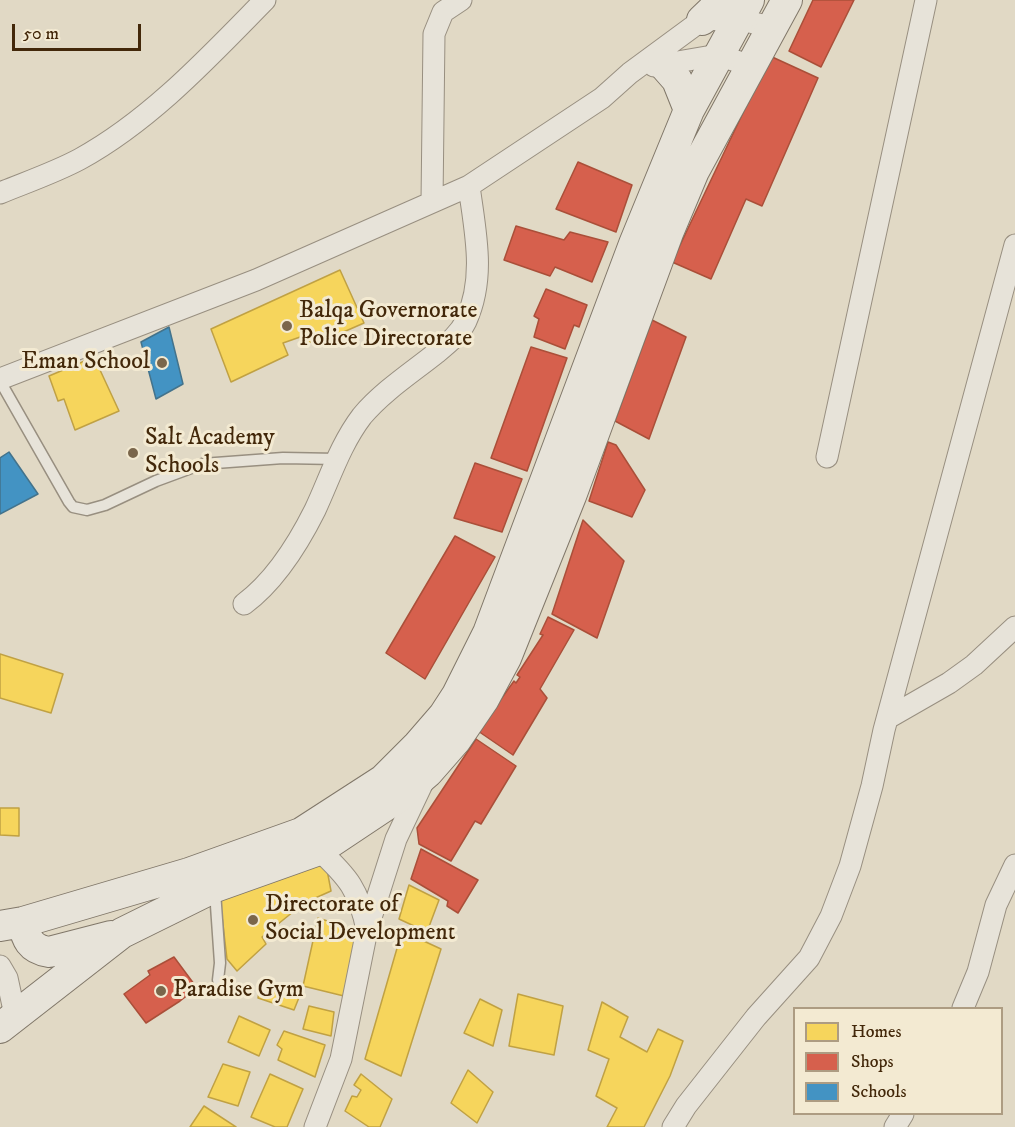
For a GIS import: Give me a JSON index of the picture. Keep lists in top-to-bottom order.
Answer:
{
  "places": [
    "Balqa Governorate Police Directorate",
    "Eman School",
    "Salt Academy Schools",
    "Directorate of Social Development",
    "Paradise Gym"
  ],
  "legend": ["Homes", "Shops", "Schools"],
  "scale_bar": "50 m"
}
